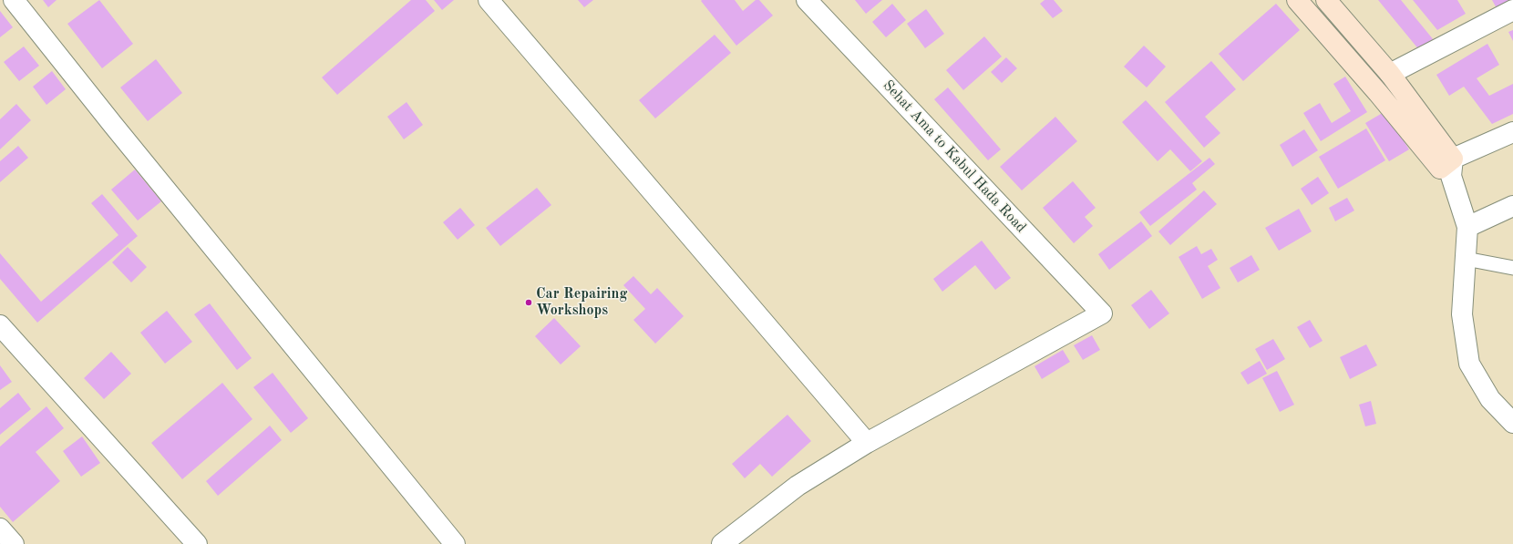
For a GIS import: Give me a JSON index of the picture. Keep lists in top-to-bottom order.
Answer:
{
  "streets": {
    "street": ["Sehat Ama to Kabul Hada Road"]
  },
  "places": ["Car Repairing Workshops"]
}
